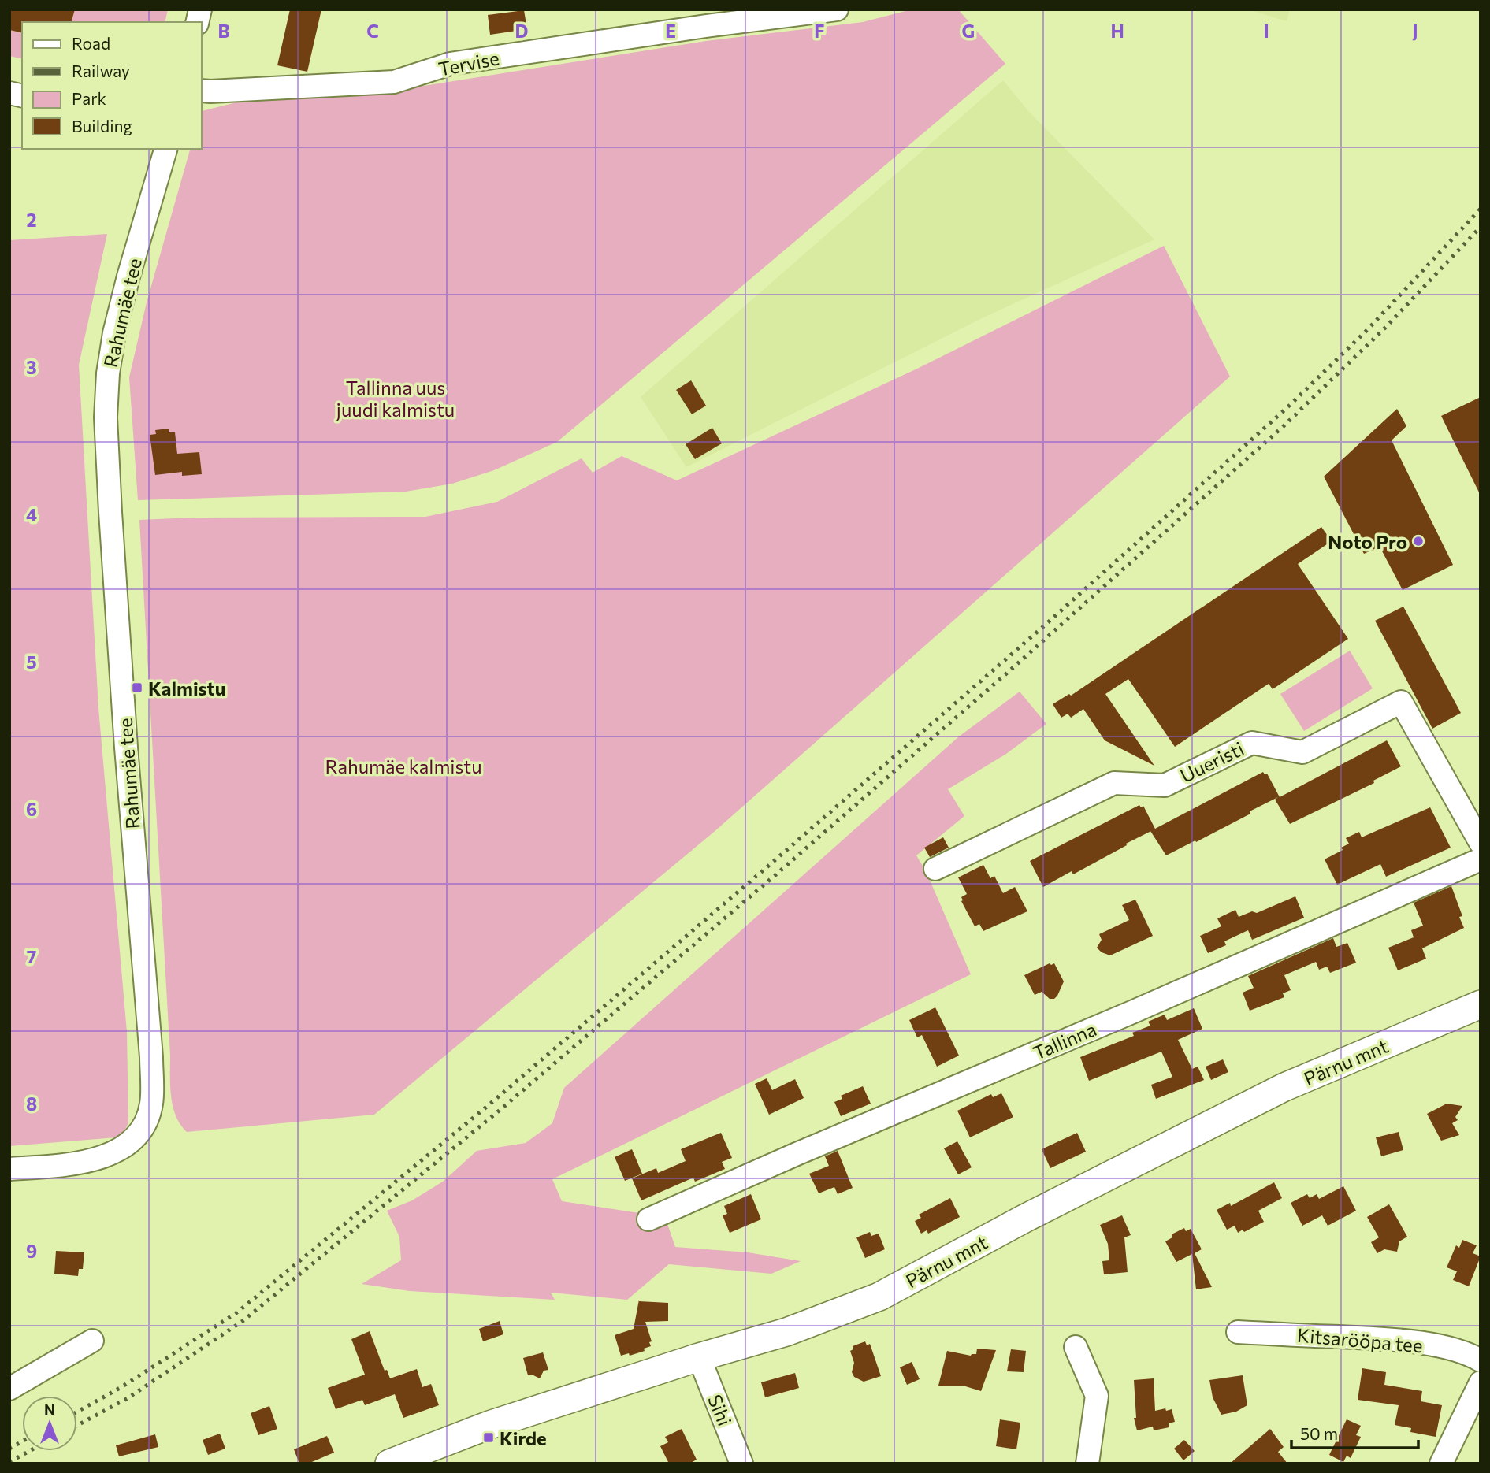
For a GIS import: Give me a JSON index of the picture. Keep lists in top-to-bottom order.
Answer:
{
  "streets": {
    "main road": ["Pärnu mnt"],
    "street": [
      "Tervise",
      "Rahumäe tee",
      "Uueristi",
      "Tallinna",
      "Kitsarööpa tee",
      "Sihi"
    ]
  },
  "crossings": [
    ["Pärnu mnt", "Sihi"]
  ],
  "parks": ["Tallinna uus juudi kalmistu", "Rahumäe kalmistu"],
  "places": {
    "other": ["Noto Pro"],
    "transit": ["Kalmistu", "Kirde"]
  },
  "legend": [
    "Road",
    "Railway",
    "Park",
    "Building"
  ],
  "scale_bar": "50 m",
  "north": "top",
  "grid": {
    "columns": [
      "B",
      "C",
      "D",
      "E",
      "F",
      "G",
      "H",
      "I",
      "J"
    ],
    "rows": [
      "2",
      "3",
      "4",
      "5",
      "6",
      "7",
      "8",
      "9"
    ]
  }
}
